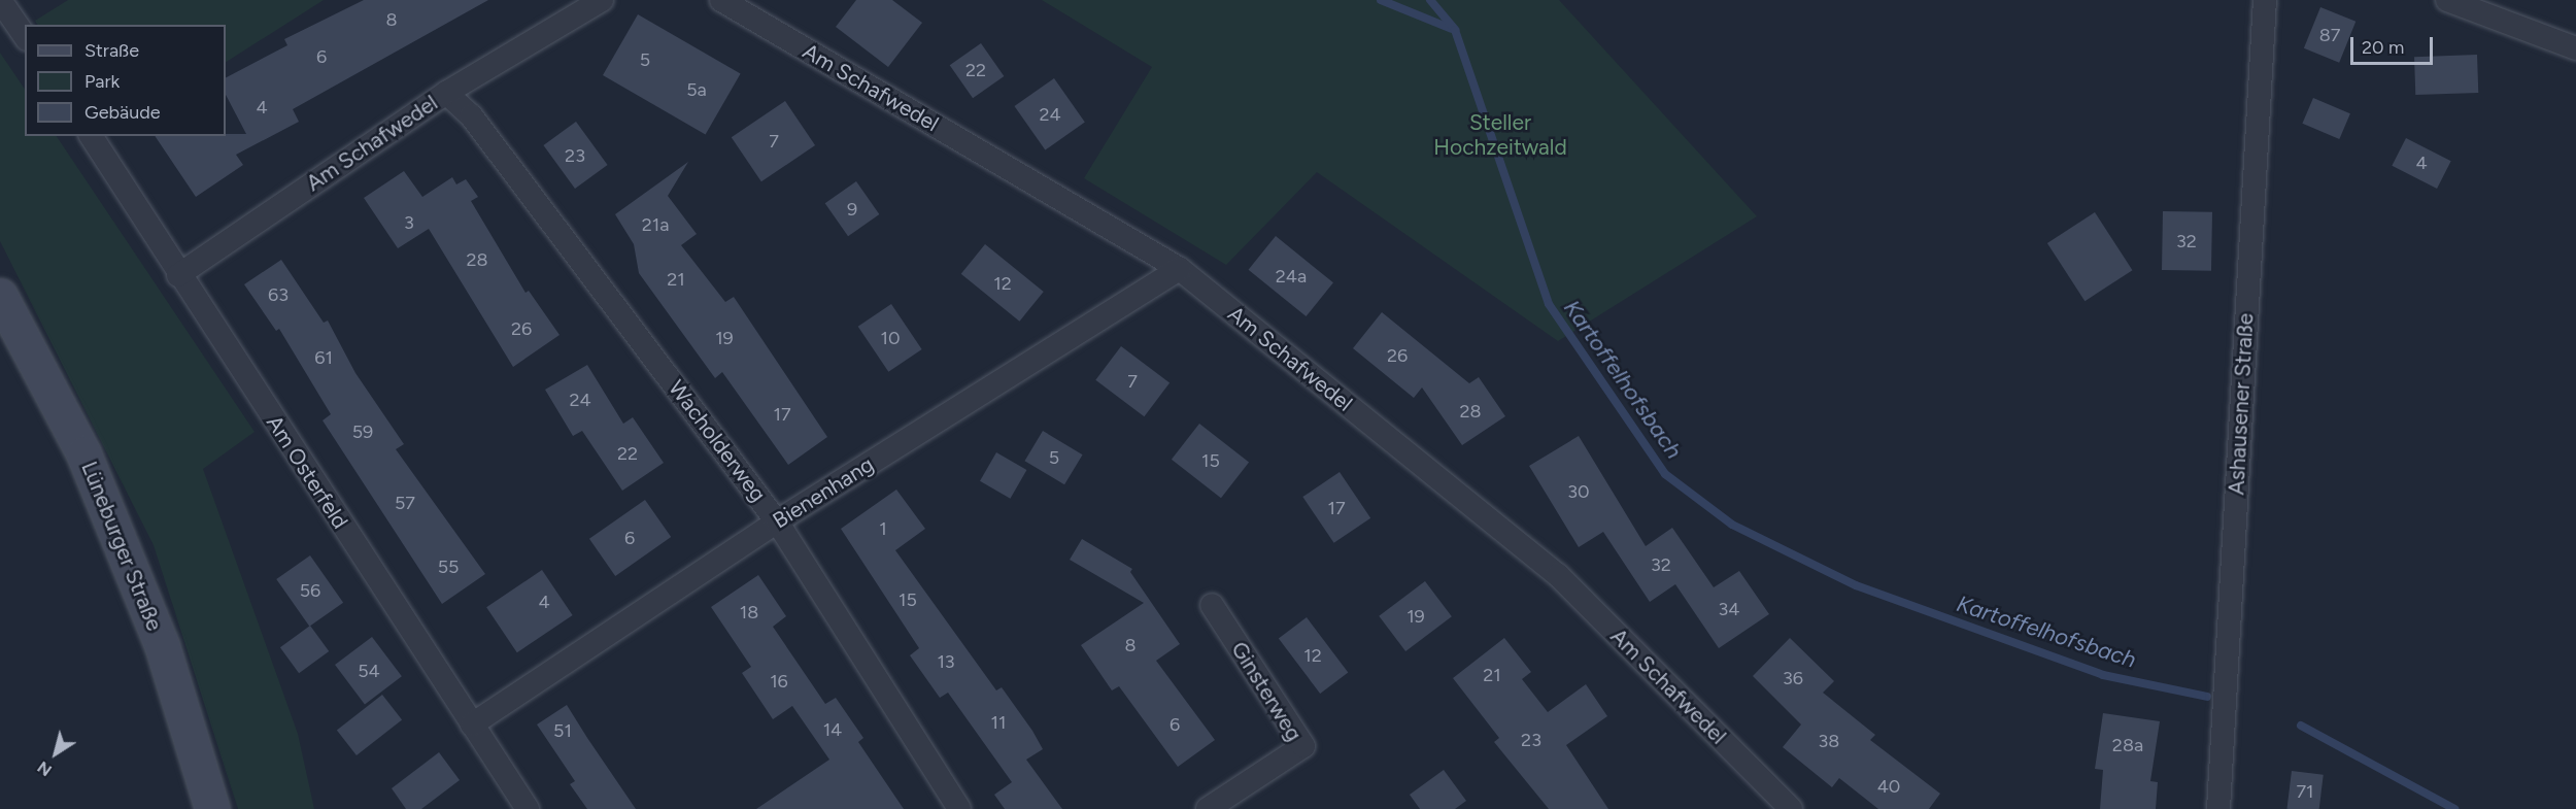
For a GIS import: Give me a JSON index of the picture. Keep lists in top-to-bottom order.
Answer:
{
  "streets": {
    "main road": ["Lüneburger Straße"],
    "street": [
      "Am Schafwedel",
      "Ashausener Straße",
      "Wacholderweg",
      "Am Osterfeld",
      "Bienenhang",
      "Ginsterweg"
    ]
  },
  "crossings": [
    ["Am Schafwedel", "Wacholderweg"],
    ["Am Schafwedel", "Am Osterfeld"],
    ["Am Schafwedel", "Bienenhang"],
    ["Wacholderweg", "Bienenhang"],
    ["Am Osterfeld", "Bienenhang"]
  ],
  "water": ["Kartoffelhofsbach"],
  "parks": ["Steller Hochzeitwald"],
  "house_numbers": [
    "8",
    "87",
    "6",
    "5",
    "22",
    "5a",
    "4",
    "24",
    "7",
    "23",
    "4",
    "9",
    "3",
    "21a",
    "32",
    "28",
    "24a",
    "21",
    "12",
    "63",
    "26",
    "19",
    "10",
    "26",
    "61",
    "7",
    "24",
    "28",
    "17",
    "59",
    "22",
    "5",
    "15",
    "30",
    "57",
    "17",
    "1",
    "6",
    "32",
    "55",
    "56",
    "15",
    "4",
    "34",
    "18",
    "19",
    "8",
    "12",
    "13",
    "54",
    "21",
    "36",
    "16",
    "11",
    "6",
    "14",
    "51",
    "23",
    "38",
    "28a",
    "40",
    "71"
  ],
  "legend": ["Straße", "Park", "Gebäude"],
  "scale_bar": "20 m",
  "north": "bottom left"
}
